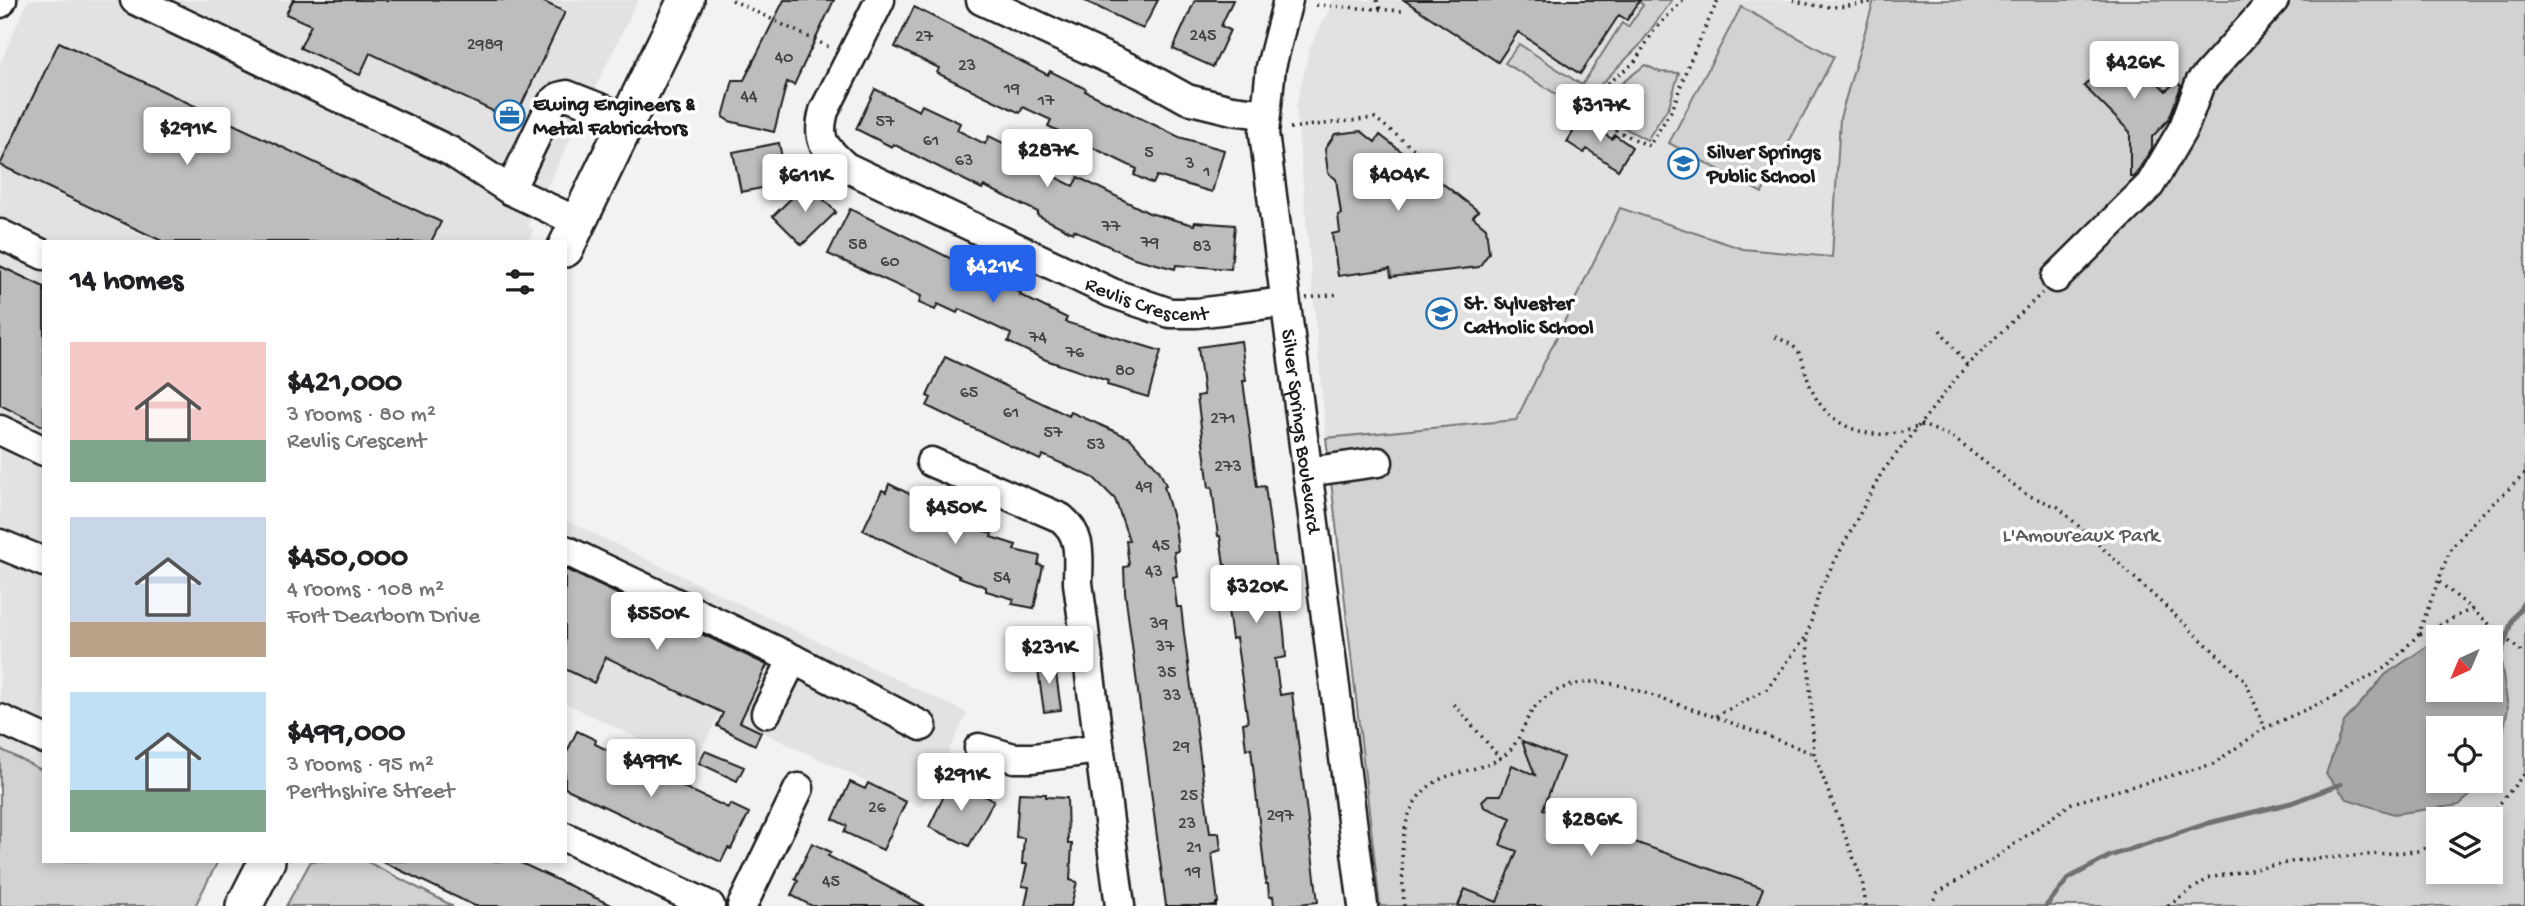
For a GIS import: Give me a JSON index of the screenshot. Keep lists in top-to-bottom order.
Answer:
{
  "streets": {
    "street": ["Revlis Crescent", "Silver Springs Boulevard"]
  },
  "crossings": [
    ["Revlis Crescent", "Silver Springs Boulevard"]
  ],
  "parks": ["L'Amoureaux Park"],
  "places": {
    "office": ["Ewing Engineers & Metal Fabricators"],
    "school or university": ["Silver Springs Public School", "St. Sylvester Catholic School"]
  },
  "house_numbers": [
    "245",
    "27",
    "2989",
    "40",
    "23",
    "19",
    "44",
    "17",
    "57",
    "61",
    "5",
    "63",
    "3",
    "1",
    "77",
    "79",
    "58",
    "83",
    "60",
    "74",
    "76",
    "80",
    "65",
    "61",
    "271",
    "57",
    "53",
    "273",
    "49",
    "45",
    "43",
    "54",
    "39",
    "37",
    "35",
    "33",
    "29",
    "25",
    "26",
    "297",
    "23",
    "21",
    "19",
    "45"
  ],
  "north": "bottom left",
  "page": {
    "price": [
      "$426K",
      "$317K",
      "$291K",
      "$287K",
      "$404K",
      "$611K",
      "$421K",
      "$450K",
      "$320K",
      "$550K",
      "$231K",
      "$499K",
      "$291K",
      "$286K"
    ],
    "heading": "14 homes",
    "list": [
      {
        "name": "$421,000",
        "note": "3 rooms · 80 m² · Revlis Crescent"
      },
      {
        "name": "$450,000",
        "note": "4 rooms · 108 m² · Fort Dearborn Drive"
      },
      {
        "name": "$499,000",
        "note": "3 rooms · 95 m² · Perthshire Street"
      }
    ]
  }
}
